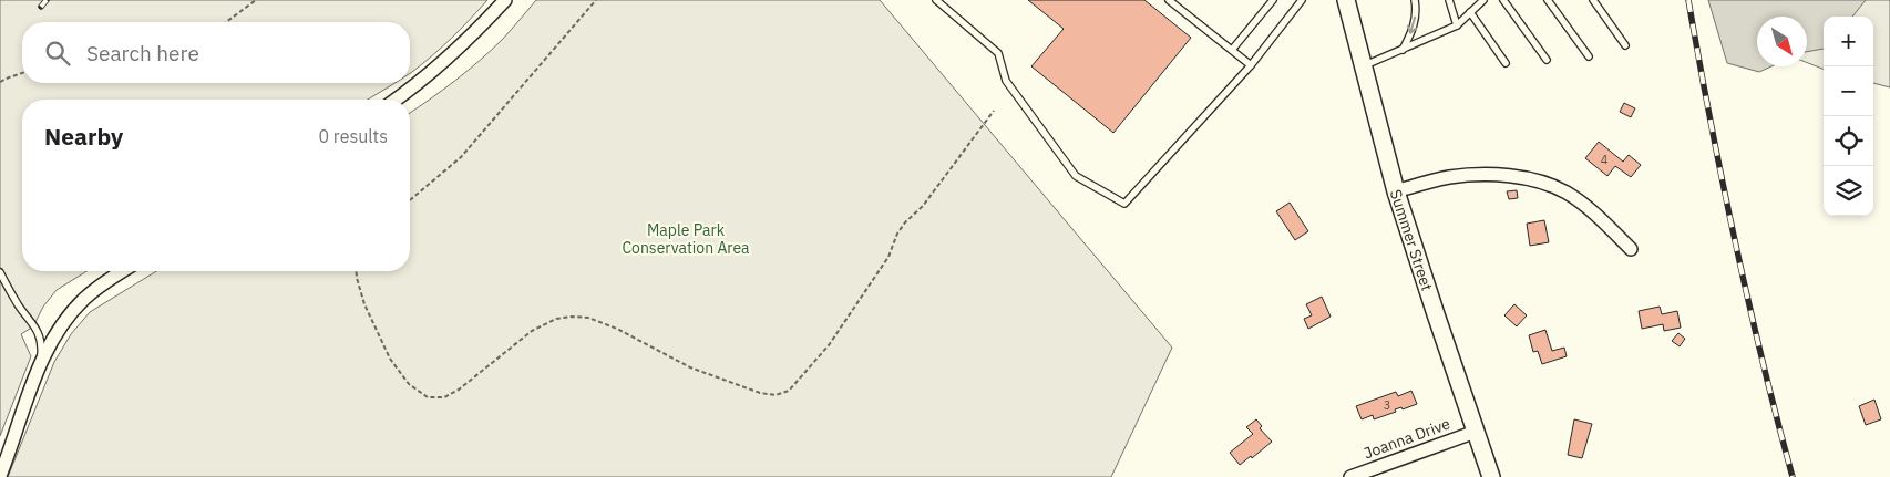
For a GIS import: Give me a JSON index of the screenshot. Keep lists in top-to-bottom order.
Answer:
{
  "streets": {
    "main road": ["Summer Street"],
    "street": ["Joanna Drive"]
  },
  "crossings": [
    ["Summer Street", "Joanna Drive"]
  ],
  "parks": ["Maple Park Conservation Area"],
  "house_numbers": ["4", "3"],
  "north": "bottom right",
  "page": {
    "map_buttons": ["+", "−"],
    "search": "Search here",
    "heading": ["Nearby", "0 results"]
  }
}
